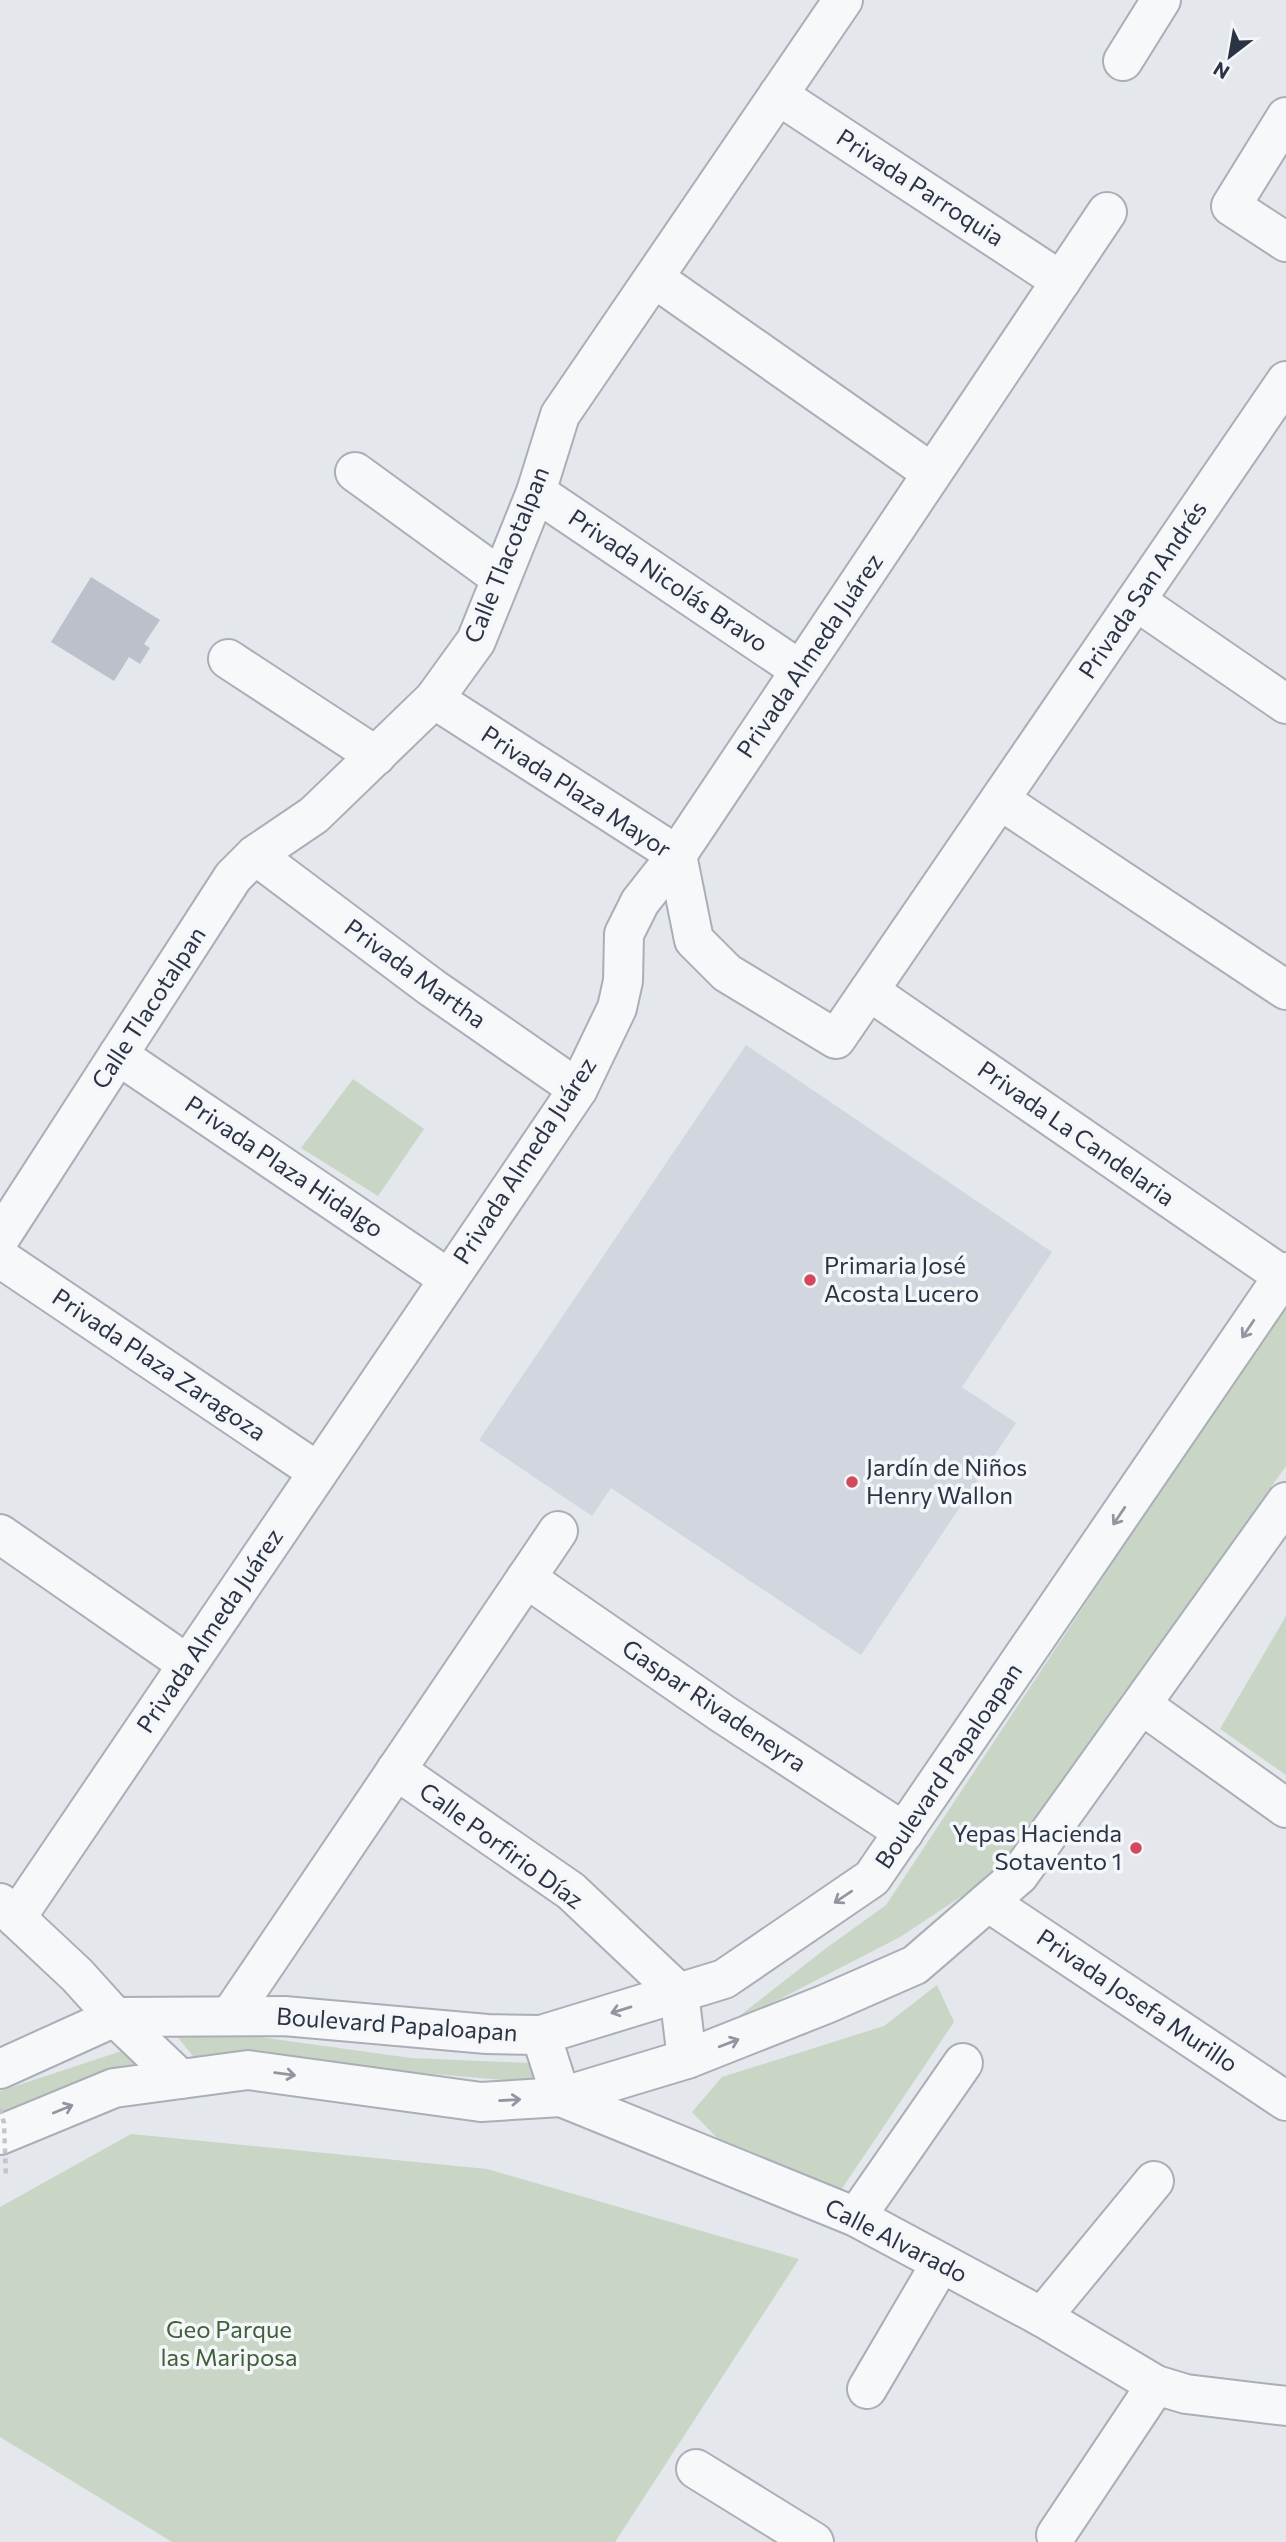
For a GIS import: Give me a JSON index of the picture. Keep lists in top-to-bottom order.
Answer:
{
  "streets": {
    "street": [
      "Privada Parroquia",
      "Calle Tlacotalpan",
      "Privada Nicolás Bravo",
      "Privada San Andrés",
      "Privada Almeda Juárez",
      "Privada Plaza Mayor",
      "Privada Martha",
      "Privada La Candelaria",
      "Privada Plaza Hidalgo",
      "Privada Plaza Zaragoza",
      "Gaspar Rivadeneyra",
      "Boulevard Papaloapan",
      "Calle Porfirio Díaz",
      "Privada Josefa Murillo",
      "Calle Alvarado"
    ]
  },
  "crossings": [
    ["Privada Parroquia", "Calle Tlacotalpan"],
    ["Privada Parroquia", "Privada Almeda Juárez"],
    ["Calle Tlacotalpan", "Privada Nicolás Bravo"],
    ["Calle Tlacotalpan", "Privada Plaza Mayor"],
    ["Calle Tlacotalpan", "Privada Martha"],
    ["Calle Tlacotalpan", "Privada Plaza Hidalgo"],
    ["Privada Nicolás Bravo", "Privada Almeda Juárez"],
    ["Privada San Andrés", "Privada Plaza Mayor"],
    ["Privada San Andrés", "Privada La Candelaria"],
    ["Privada Almeda Juárez", "Privada Plaza Mayor"],
    ["Privada Almeda Juárez", "Privada Martha"],
    ["Privada Almeda Juárez", "Privada Plaza Hidalgo"],
    ["Privada Almeda Juárez", "Privada Plaza Zaragoza"],
    ["Privada La Candelaria", "Boulevard Papaloapan"],
    ["Gaspar Rivadeneyra", "Boulevard Papaloapan"],
    ["Gaspar Rivadeneyra", "Calle Porfirio Díaz"],
    ["Boulevard Papaloapan", "Calle Porfirio Díaz"]
  ],
  "parks": ["Geo Parque las Mariposa"],
  "places": ["Primaria José Acosta Lucero", "Jardín de Niños Henry Wallon", "Yepas Hacienda Sotavento 1"],
  "north": "bottom left"
}
